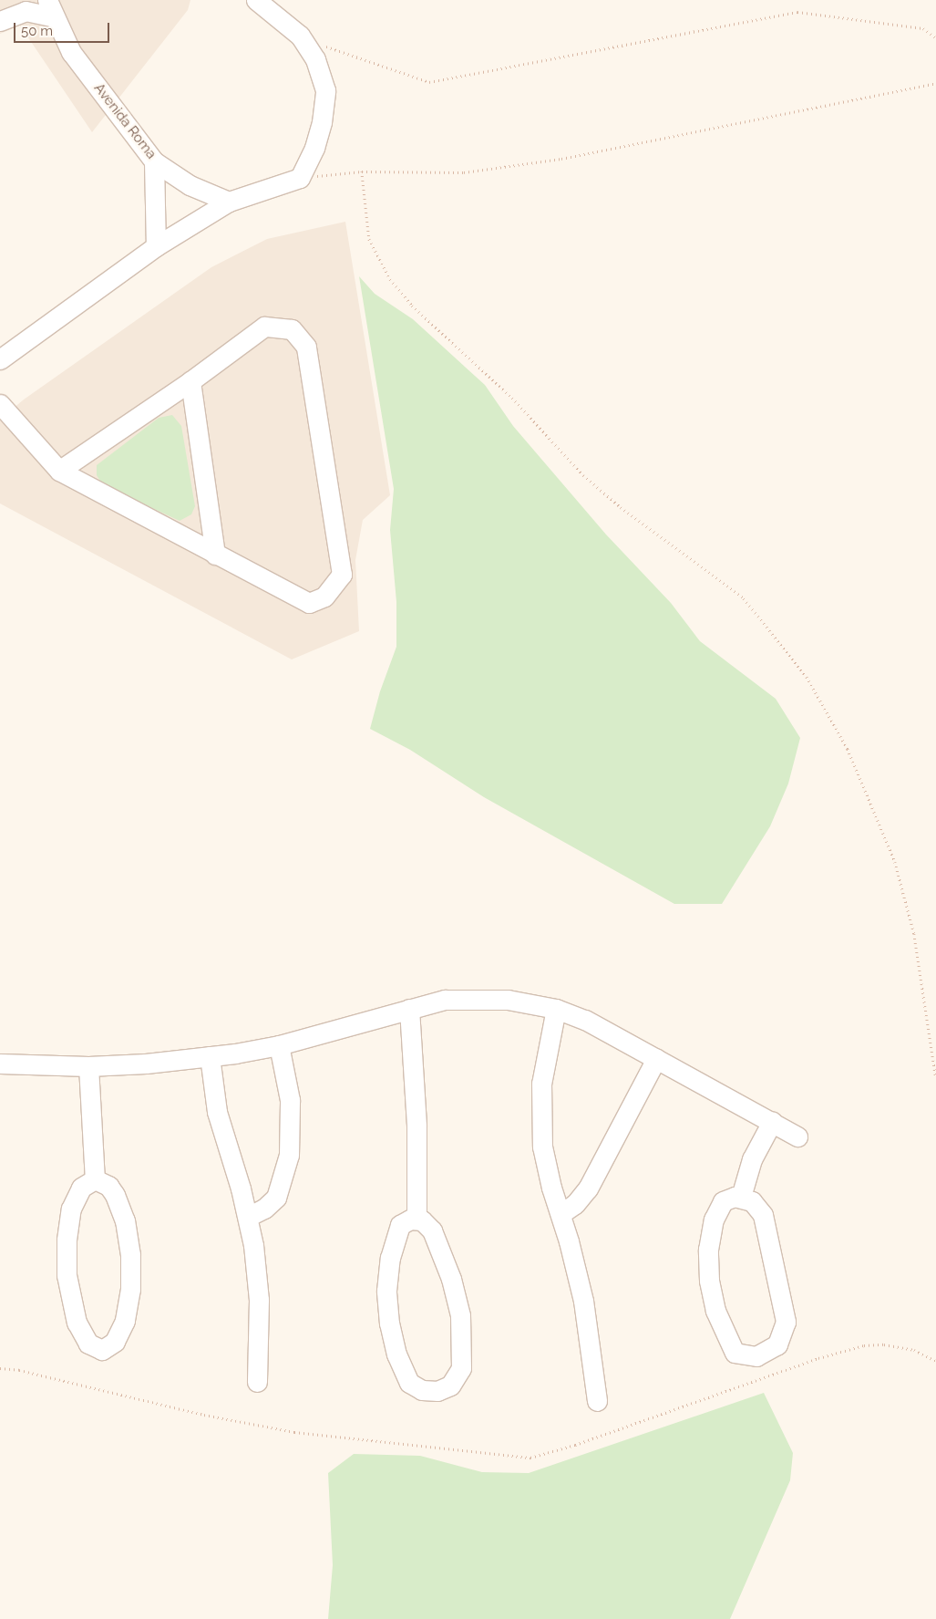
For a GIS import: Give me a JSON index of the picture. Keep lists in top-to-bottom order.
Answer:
{
  "streets": {
    "street": ["Avenida Roma"]
  },
  "scale_bar": "50 m"
}
